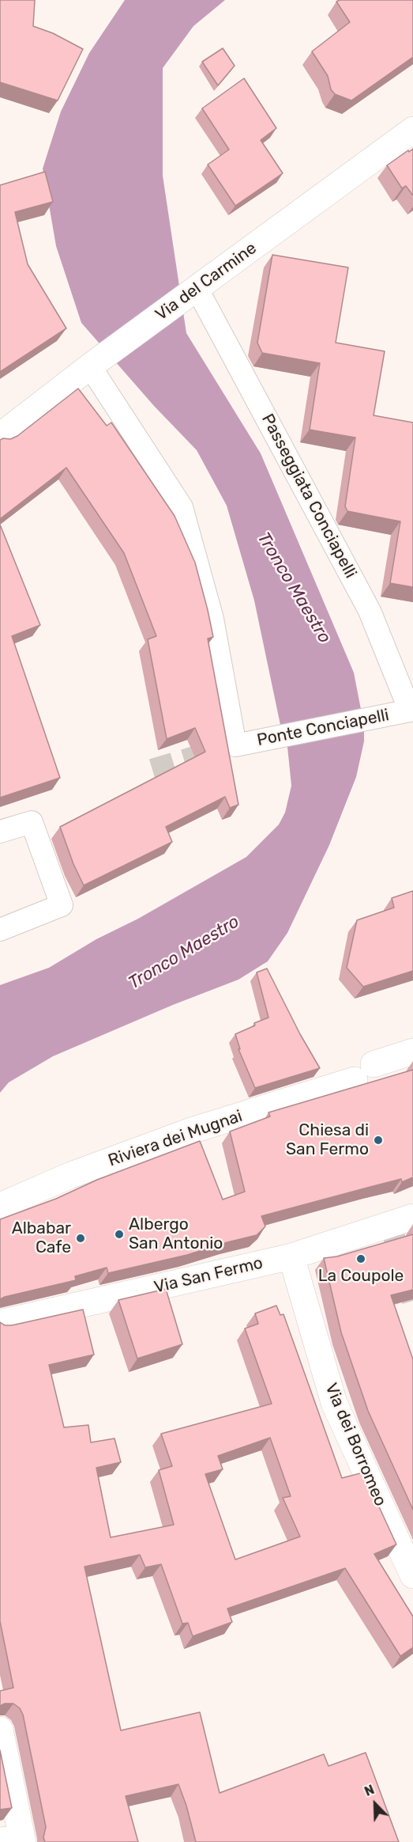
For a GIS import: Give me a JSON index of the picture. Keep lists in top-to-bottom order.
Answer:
{
  "streets": {
    "street": [
      "Via del Carmine",
      "Passeggiata Conciapelli",
      "Ponte Conciapelli",
      "Riviera dei Mugnai",
      "Via San Fermo",
      "Via dei Borromeo"
    ]
  },
  "crossings": [
    ["Via del Carmine", "Passeggiata Conciapelli"],
    ["Via del Carmine", "Ponte Conciapelli"],
    ["Passeggiata Conciapelli", "Ponte Conciapelli"],
    ["Via San Fermo", "Via dei Borromeo"]
  ],
  "water": ["Tronco Maestro"],
  "places": [
    "Chiesa di San Fermo",
    "Albergo San Antonio",
    "Albabar Cafe",
    "La Coupole"
  ],
  "north": "top left"
}
